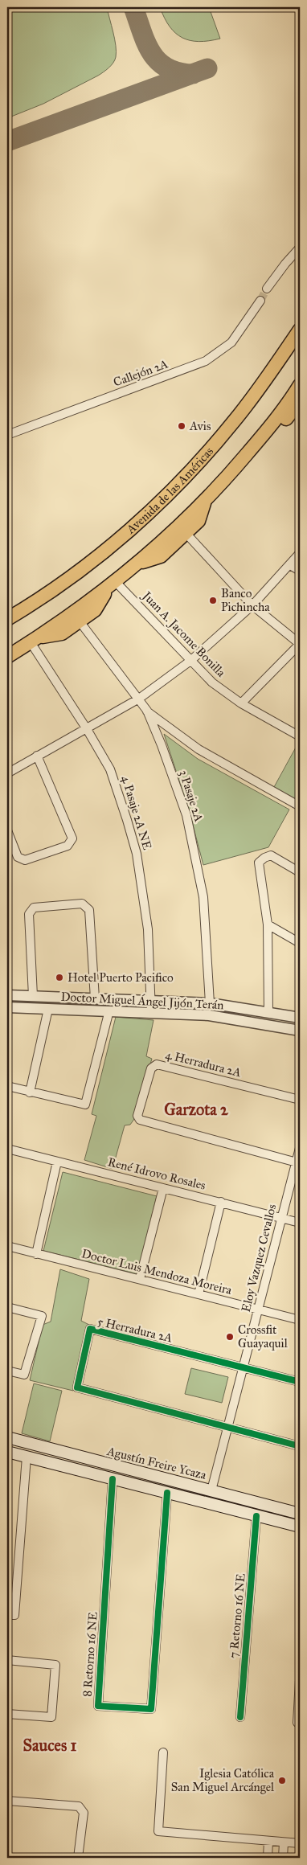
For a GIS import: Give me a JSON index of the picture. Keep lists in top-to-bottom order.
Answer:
{
  "streets": {
    "main road": ["Avenida de las Américas", "Agustín Freire Ycaza"],
    "street": [
      "Callejón 2A",
      "Juan A. Jacome Bonilla",
      "3 Pasaje 2A",
      "4 Pasaje 2A NE",
      "Doctor Miguel Ángel Jijón Terán",
      "4 Herradura 2A",
      "René Idrovo Rosales",
      "Eloy Vazquez Cevallos",
      "Doctor Luis Mendoza Moreira",
      "5 Herradura 2A",
      "7 Retorno 16 NE",
      "8 Retorno 16 NE"
    ]
  },
  "crossings": [
    ["3 Pasaje 2A", "Doctor Miguel Ángel Jijón Terán"],
    ["4 Pasaje 2A NE", "Doctor Miguel Ángel Jijón Terán"],
    ["4 Herradura 2A", "Eloy Vazquez Cevallos"],
    ["René Idrovo Rosales", "Eloy Vazquez Cevallos"],
    ["Eloy Vazquez Cevallos", "Doctor Luis Mendoza Moreira"],
    ["Eloy Vazquez Cevallos", "5 Herradura 2A"],
    ["Eloy Vazquez Cevallos", "Agustín Freire Ycaza"]
  ],
  "districts": ["Garzota 2", "Sauces 1"],
  "places": [
    "Avis",
    "Banco Pichincha",
    "Hotel Puerto Pacifico",
    "Crossfit Guayaquil",
    "Iglesia Católica San Miguel Arcángel"
  ]
}
